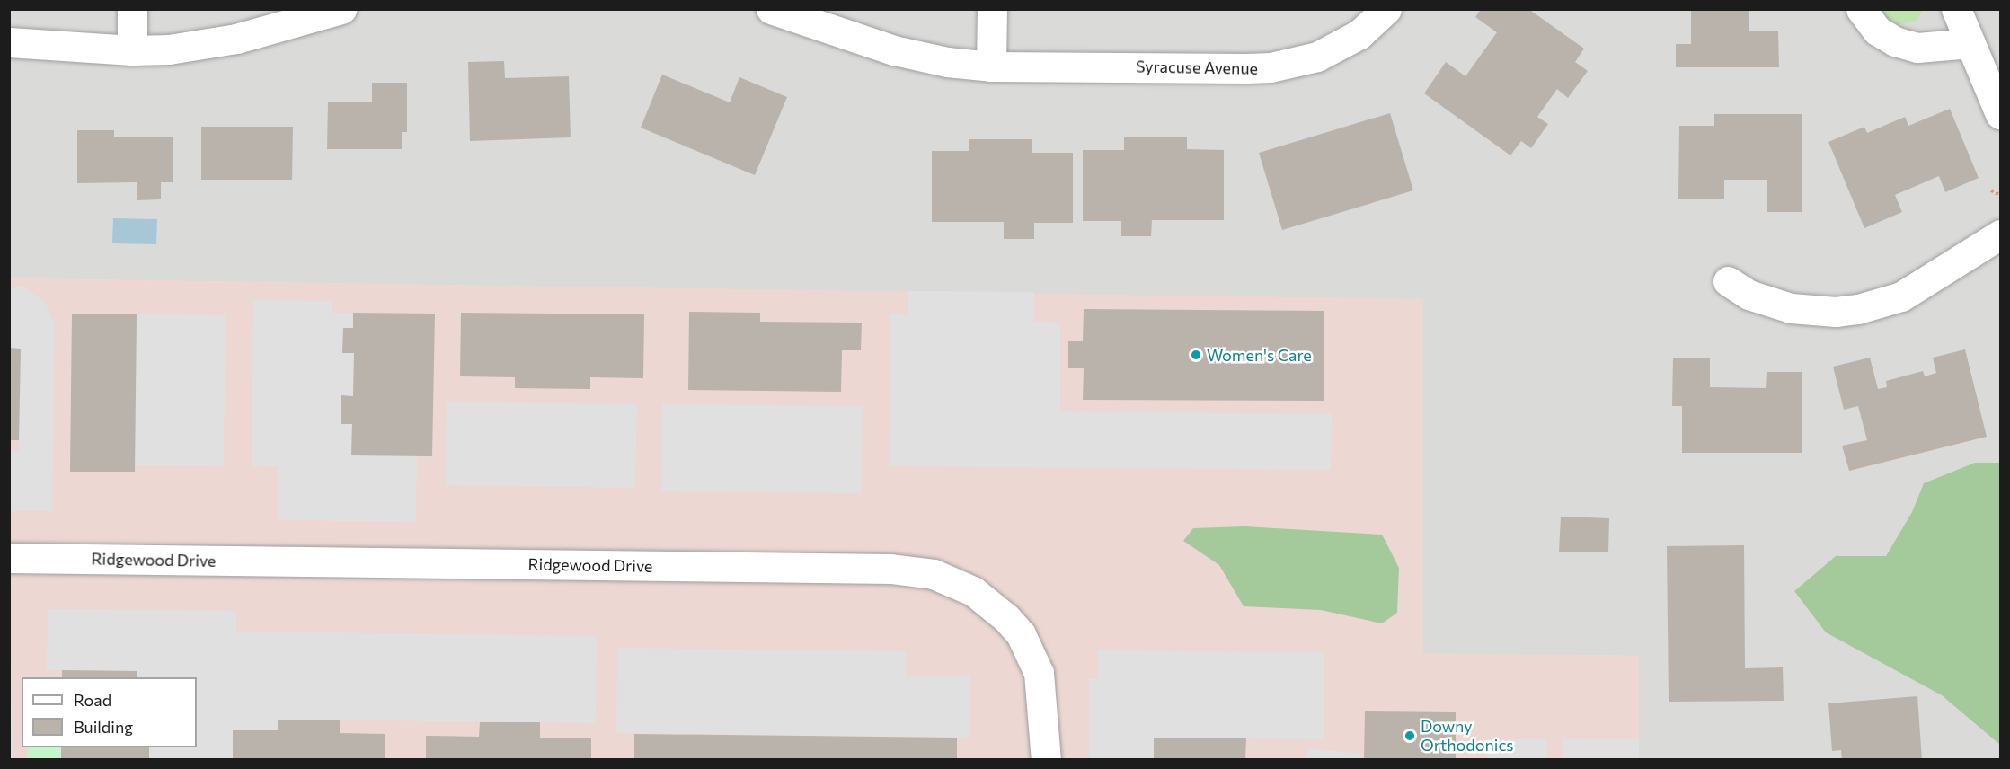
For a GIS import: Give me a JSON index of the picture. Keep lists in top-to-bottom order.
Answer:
{
  "streets": {
    "street": ["Syracuse Avenue", "Ridgewood Drive"]
  },
  "places": ["Women's Care", "Downy Orthodonics"],
  "legend": ["Road", "Building"]
}
